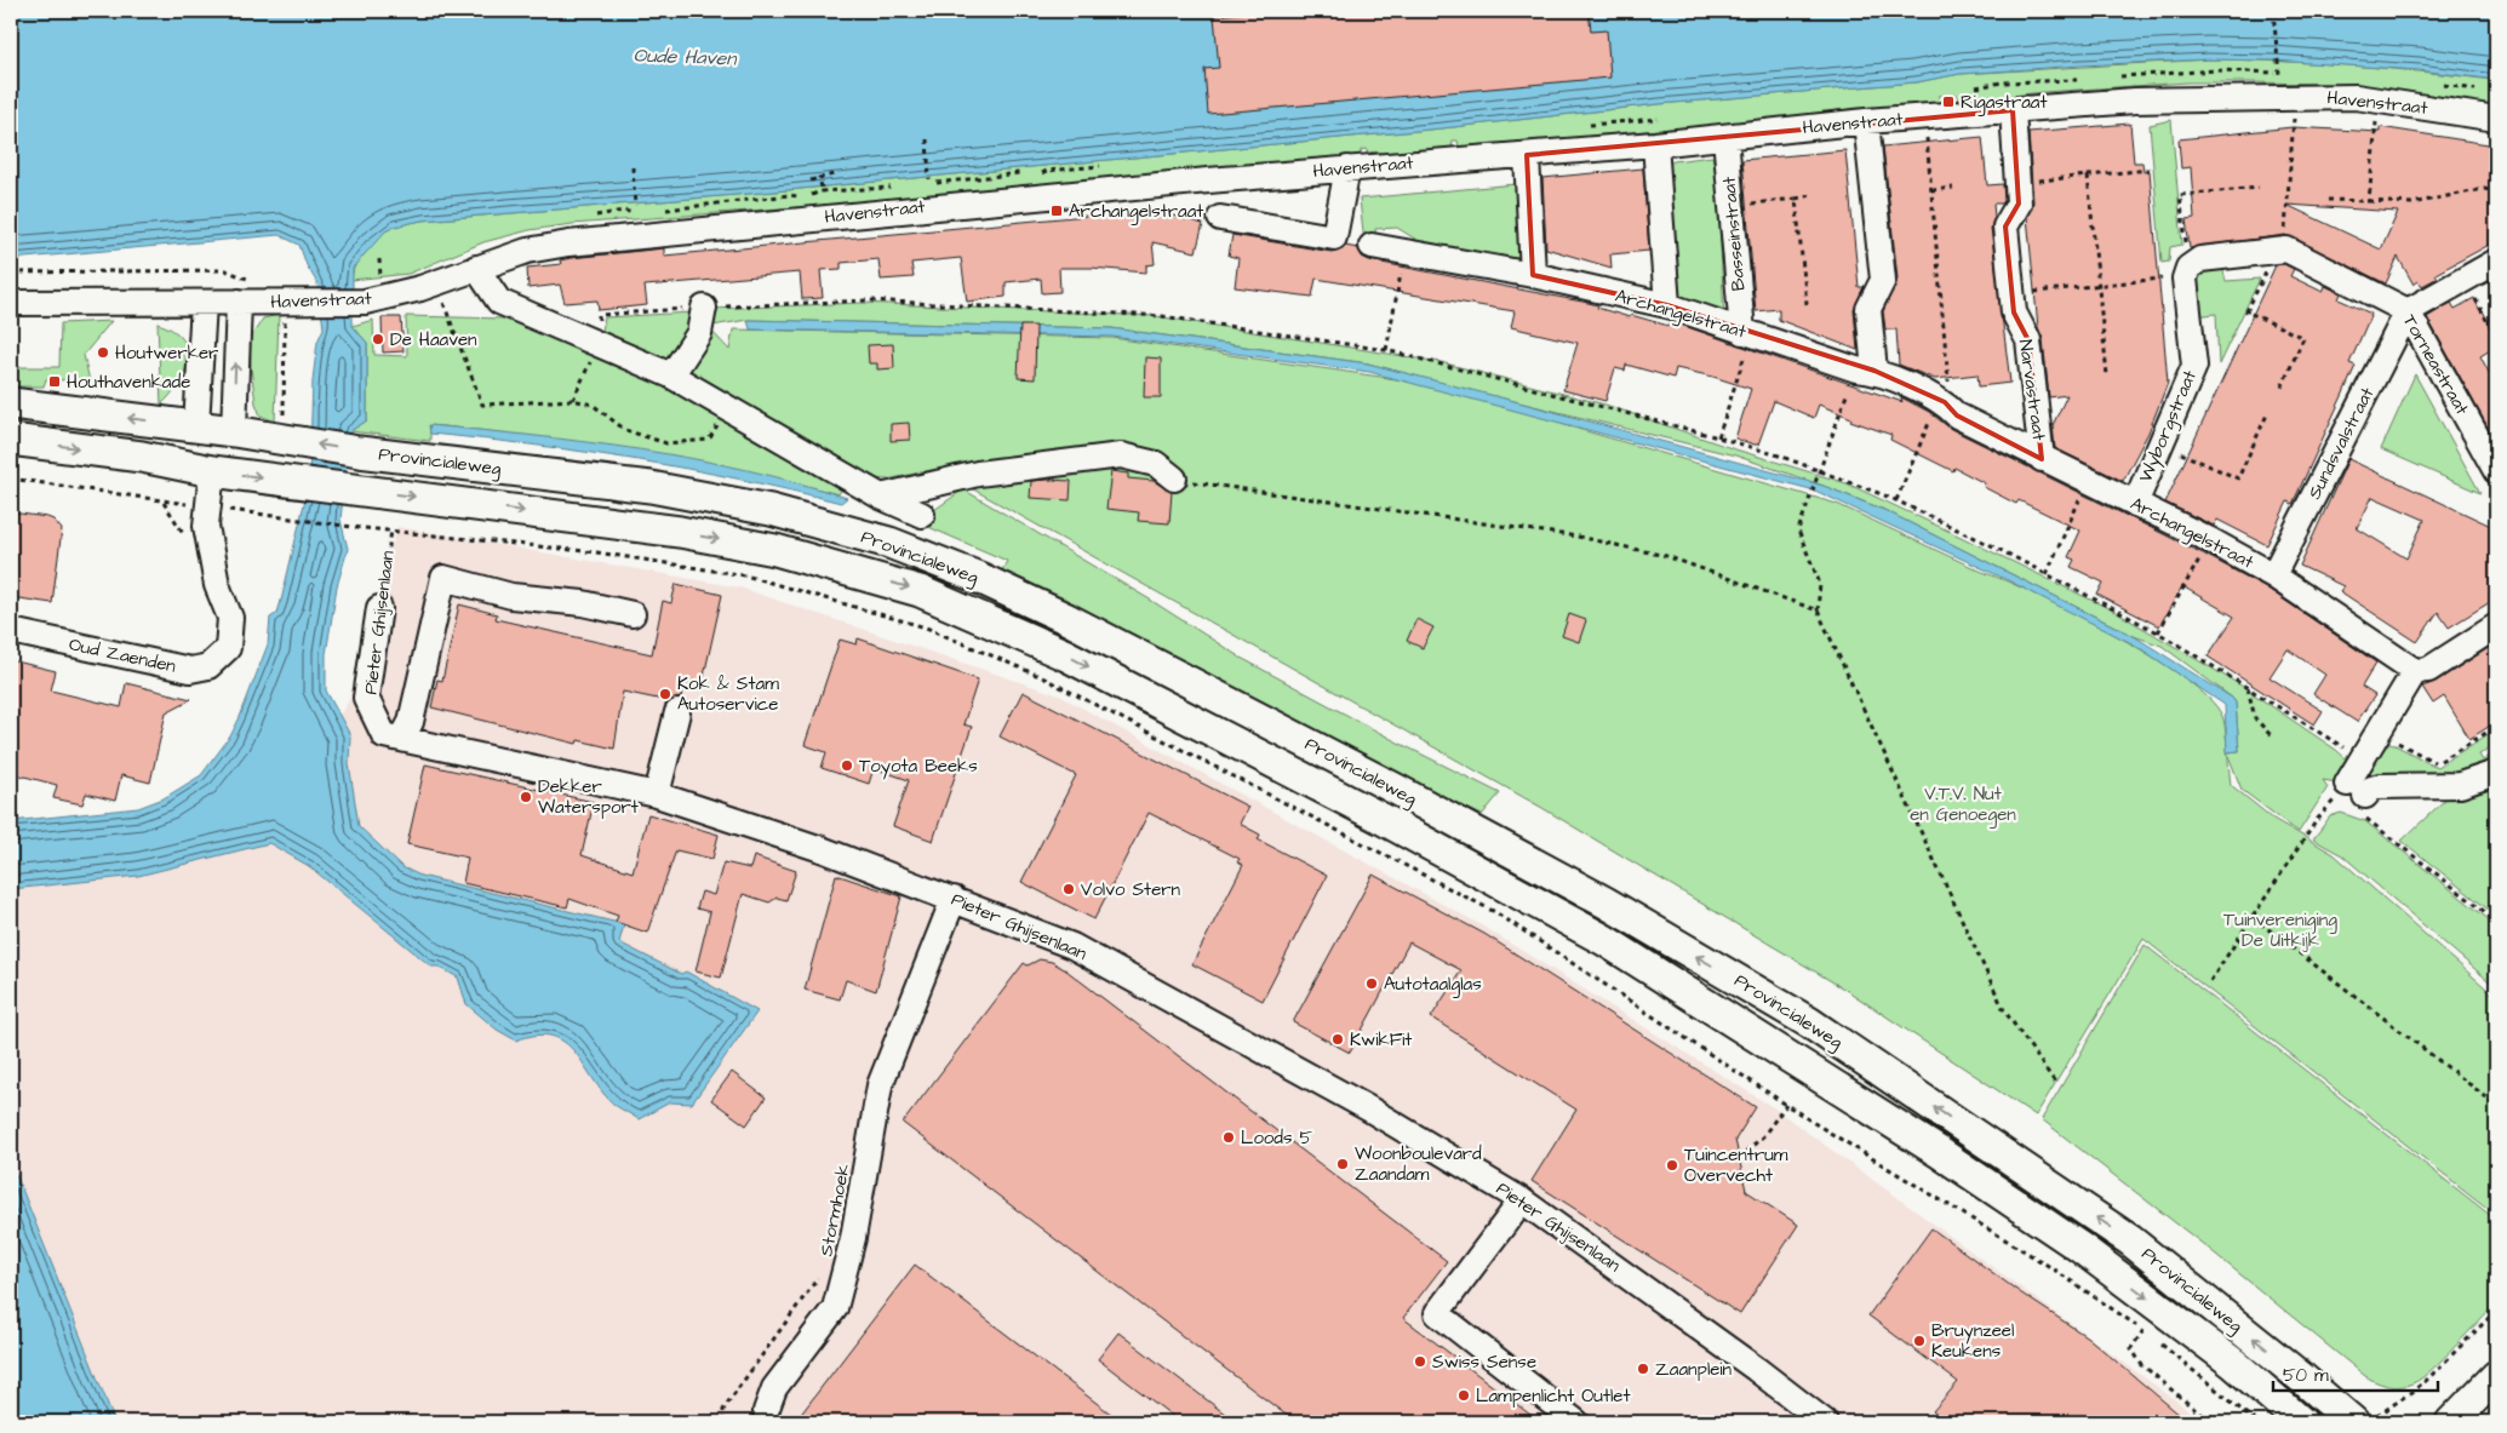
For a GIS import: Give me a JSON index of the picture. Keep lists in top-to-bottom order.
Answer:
{
  "streets": {
    "main road": ["Provincialeweg"],
    "street": [
      "Havenstraat",
      "Basseinstraat",
      "Archangelstraat",
      "Torneastraat",
      "Narvastraat",
      "Wyborgstraat",
      "Sundsvalstraat",
      "Pieter Ghijsenlaan",
      "Oud Zaenden",
      "Stormhoek"
    ]
  },
  "crossings": [
    ["Havenstraat", "Basseinstraat"],
    ["Havenstraat", "Narvastraat"],
    ["Basseinstraat", "Archangelstraat"],
    ["Archangelstraat", "Narvastraat"],
    ["Archangelstraat", "Wyborgstraat"],
    ["Archangelstraat", "Sundsvalstraat"],
    ["Torneastraat", "Sundsvalstraat"],
    ["Provincialeweg", "Oud Zaenden"],
    ["Pieter Ghijsenlaan", "Stormhoek"]
  ],
  "water": ["Oude Haven"],
  "parks": ["V.T.V. Nut en Genoegen", "Tuinvereniging De Uitkijk"],
  "places": {
    "transit": ["Rigastraat", "Archangelstraat", "Houthavenkade"],
    "other": [
      "De Haaven",
      "Houtwerker",
      "Kok & Stam Autoservice",
      "Toyota Beeks",
      "Dekker Watersport",
      "Volvo Stern",
      "Autotaalglas",
      "KwikFit",
      "Loods 5",
      "Woonboulevard Zaandam",
      "Tuincentrum Overvecht",
      "Bruynzeel Keukens",
      "Swiss Sense",
      "Zaanplein",
      "Lampenlicht Outlet"
    ]
  },
  "scale_bar": "50 m"
}
